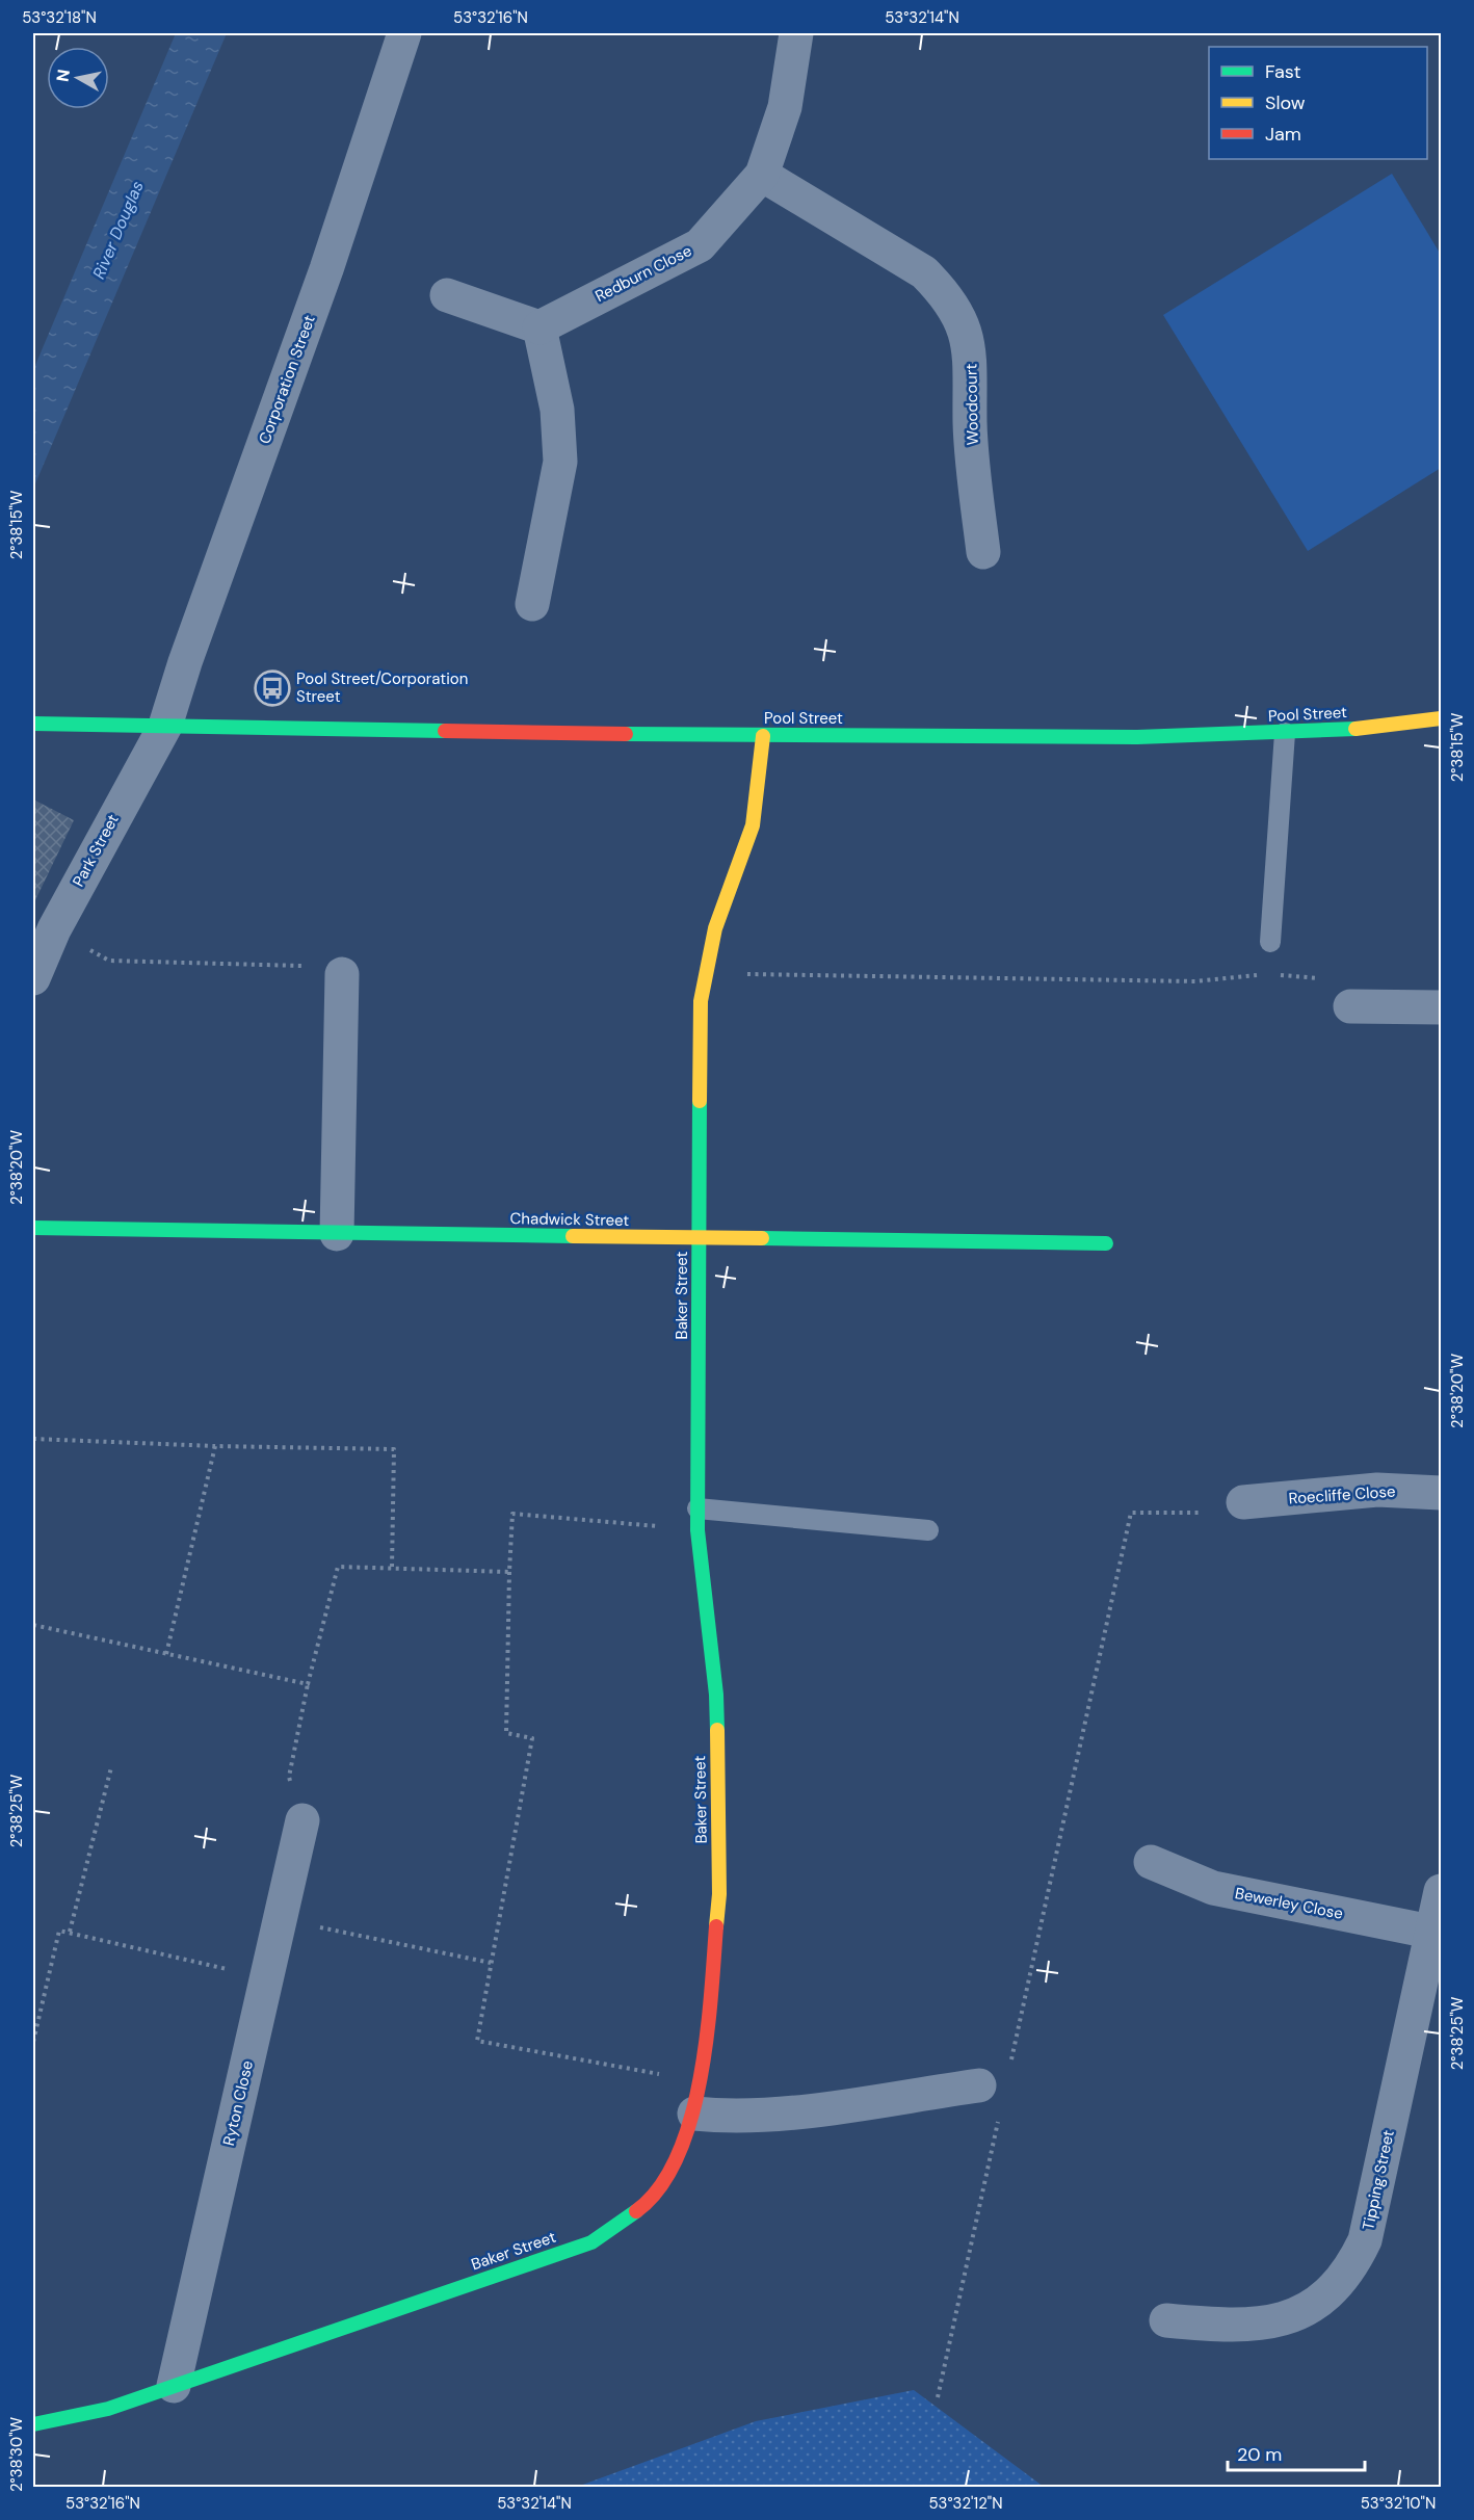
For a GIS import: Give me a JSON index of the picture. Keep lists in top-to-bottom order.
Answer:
{
  "streets": {
    "street": [
      "Redburn Close",
      "Corporation Street",
      "Woodcourt",
      "Pool Street",
      "Park Street",
      "Chadwick Street",
      "Baker Street",
      "Roecliffe Close",
      "Bewerley Close",
      "Ryton Close",
      "Tipping Street"
    ]
  },
  "crossings": [
    ["Redburn Close", "Woodcourt"],
    ["Corporation Street", "Pool Street"],
    ["Corporation Street", "Park Street"],
    ["Pool Street", "Park Street"],
    ["Pool Street", "Baker Street"],
    ["Chadwick Street", "Baker Street"],
    ["Baker Street", "Ryton Close"],
    ["Bewerley Close", "Tipping Street"]
  ],
  "water": ["River Douglas"],
  "places": {
    "bus stop": ["Pool Street/Corporation Street"]
  },
  "legend": ["Fast", "Slow", "Jam"],
  "scale_bar": "20 m",
  "north": "left",
  "coordinates": [
    "53°32'18\"N",
    "53°32'16\"N",
    "53°32'14\"N",
    "2°38'15\"W",
    "2°38'20\"W",
    "2°38'25\"W",
    "2°38'30\"W",
    "53°32'12\"N",
    "53°32'10\"N"
  ]
}
